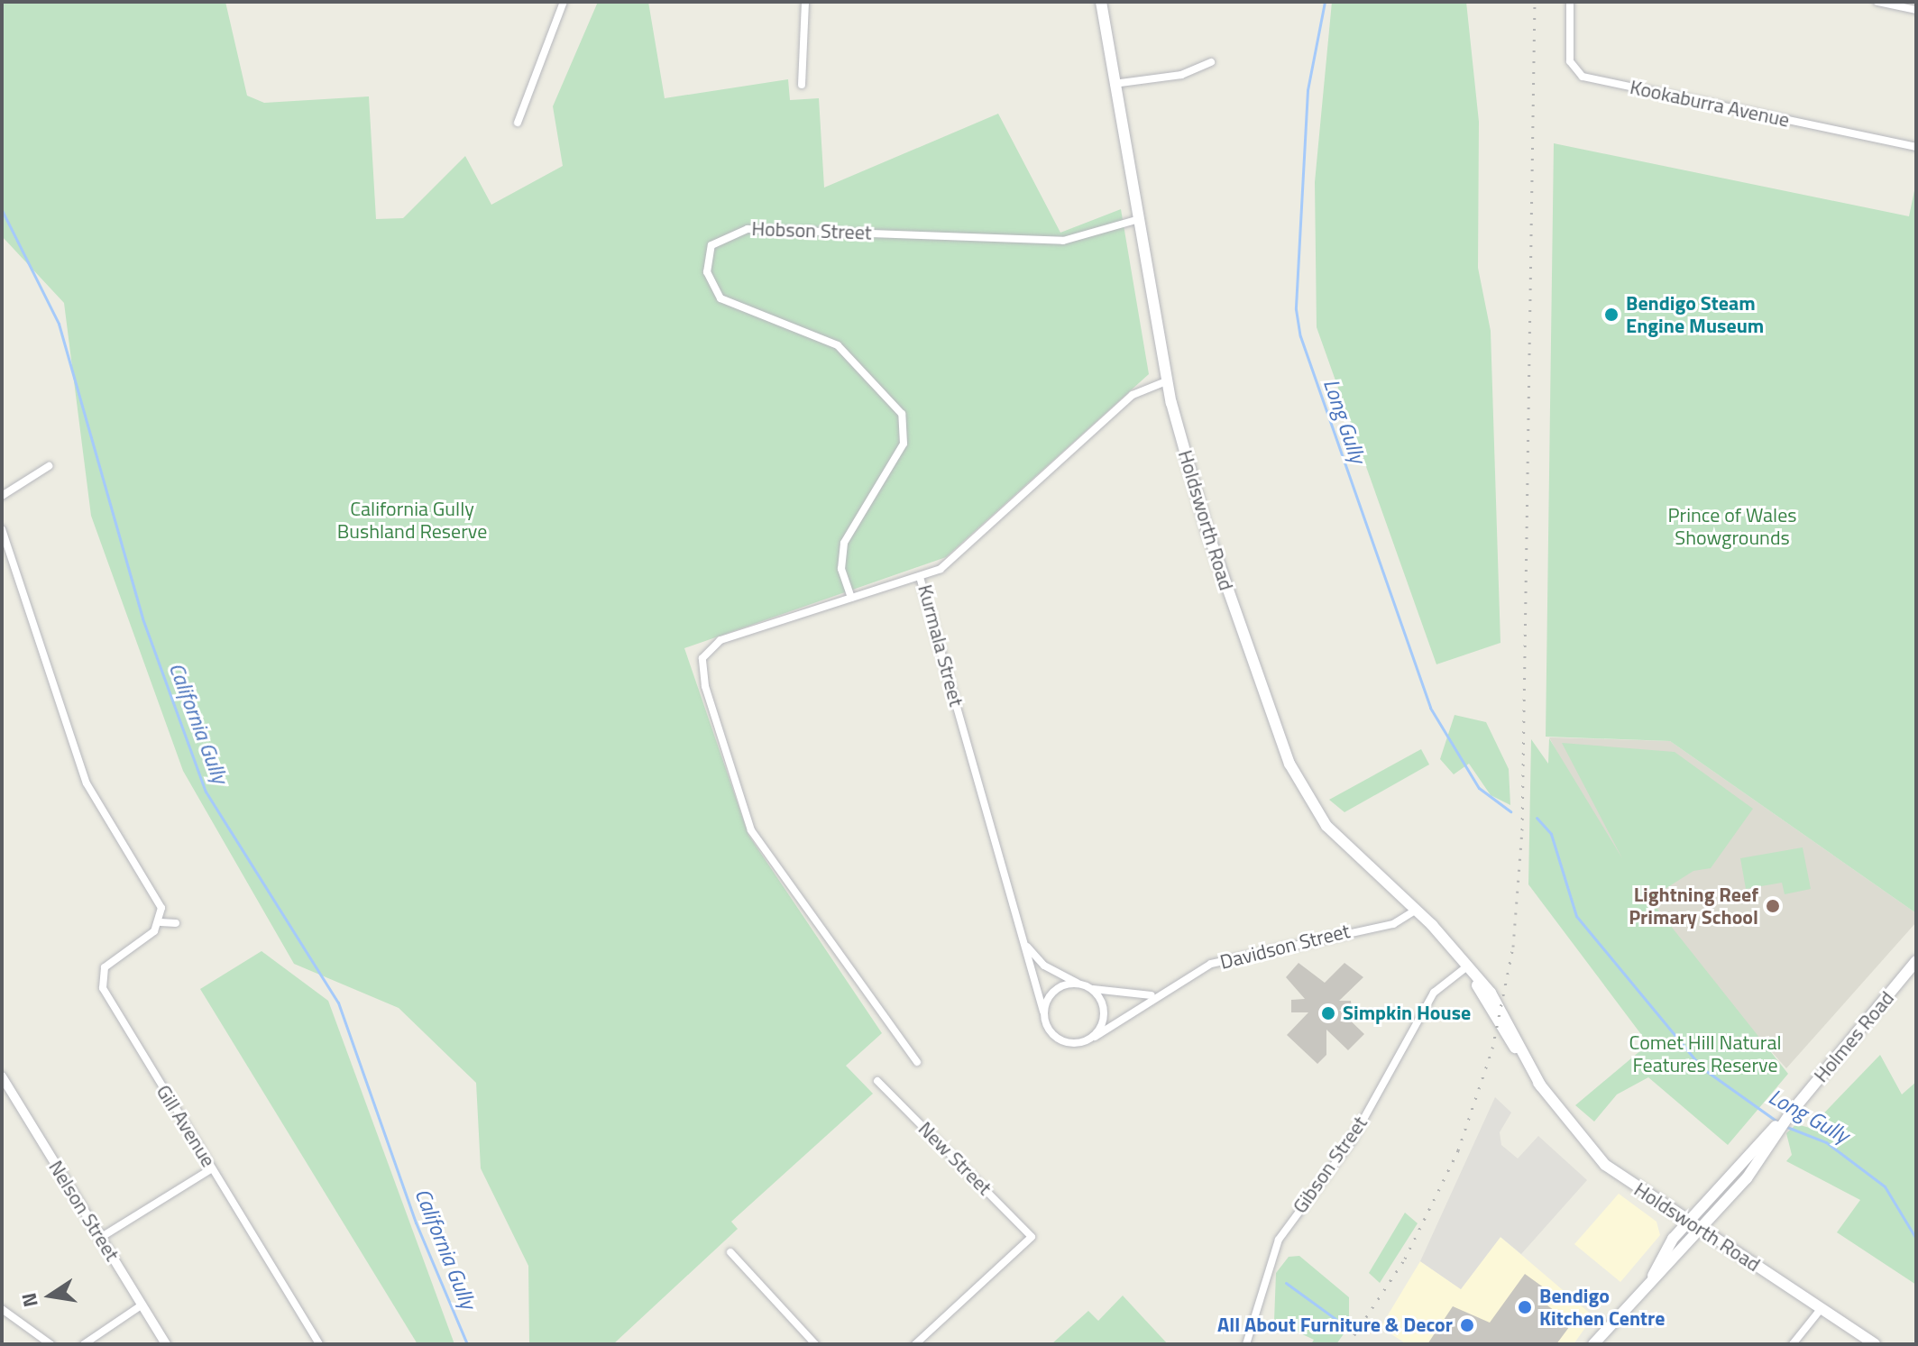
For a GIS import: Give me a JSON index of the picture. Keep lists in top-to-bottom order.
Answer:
{
  "streets": {
    "main road": ["Holdsworth Road", "Holmes Road"],
    "street": [
      "Kookaburra Avenue",
      "Hobson Street",
      "Kurmala Street",
      "Davidson Street",
      "Gill Avenue",
      "New Street",
      "Gibson Street",
      "Nelson Street"
    ]
  },
  "crossings": [
    ["Hobson Street", "Holdsworth Road"],
    ["Holdsworth Road", "Kurmala Street"],
    ["Holdsworth Road", "Davidson Street"],
    ["Holdsworth Road", "Holmes Road"],
    ["Holdsworth Road", "Gibson Street"],
    ["Kurmala Street", "Davidson Street"]
  ],
  "water": ["Long Gully", "California Gully"],
  "parks": ["California Gully Bushland Reserve", "Prince of Wales Showgrounds", "Comet Hill Natural Features Reserve"],
  "places": [
    "Bendigo Steam Engine Museum",
    "Lightning Reef Primary School",
    "Simpkin House",
    "Bendigo Kitchen Centre",
    "All About Furniture & Decor"
  ],
  "north": "left"
}
